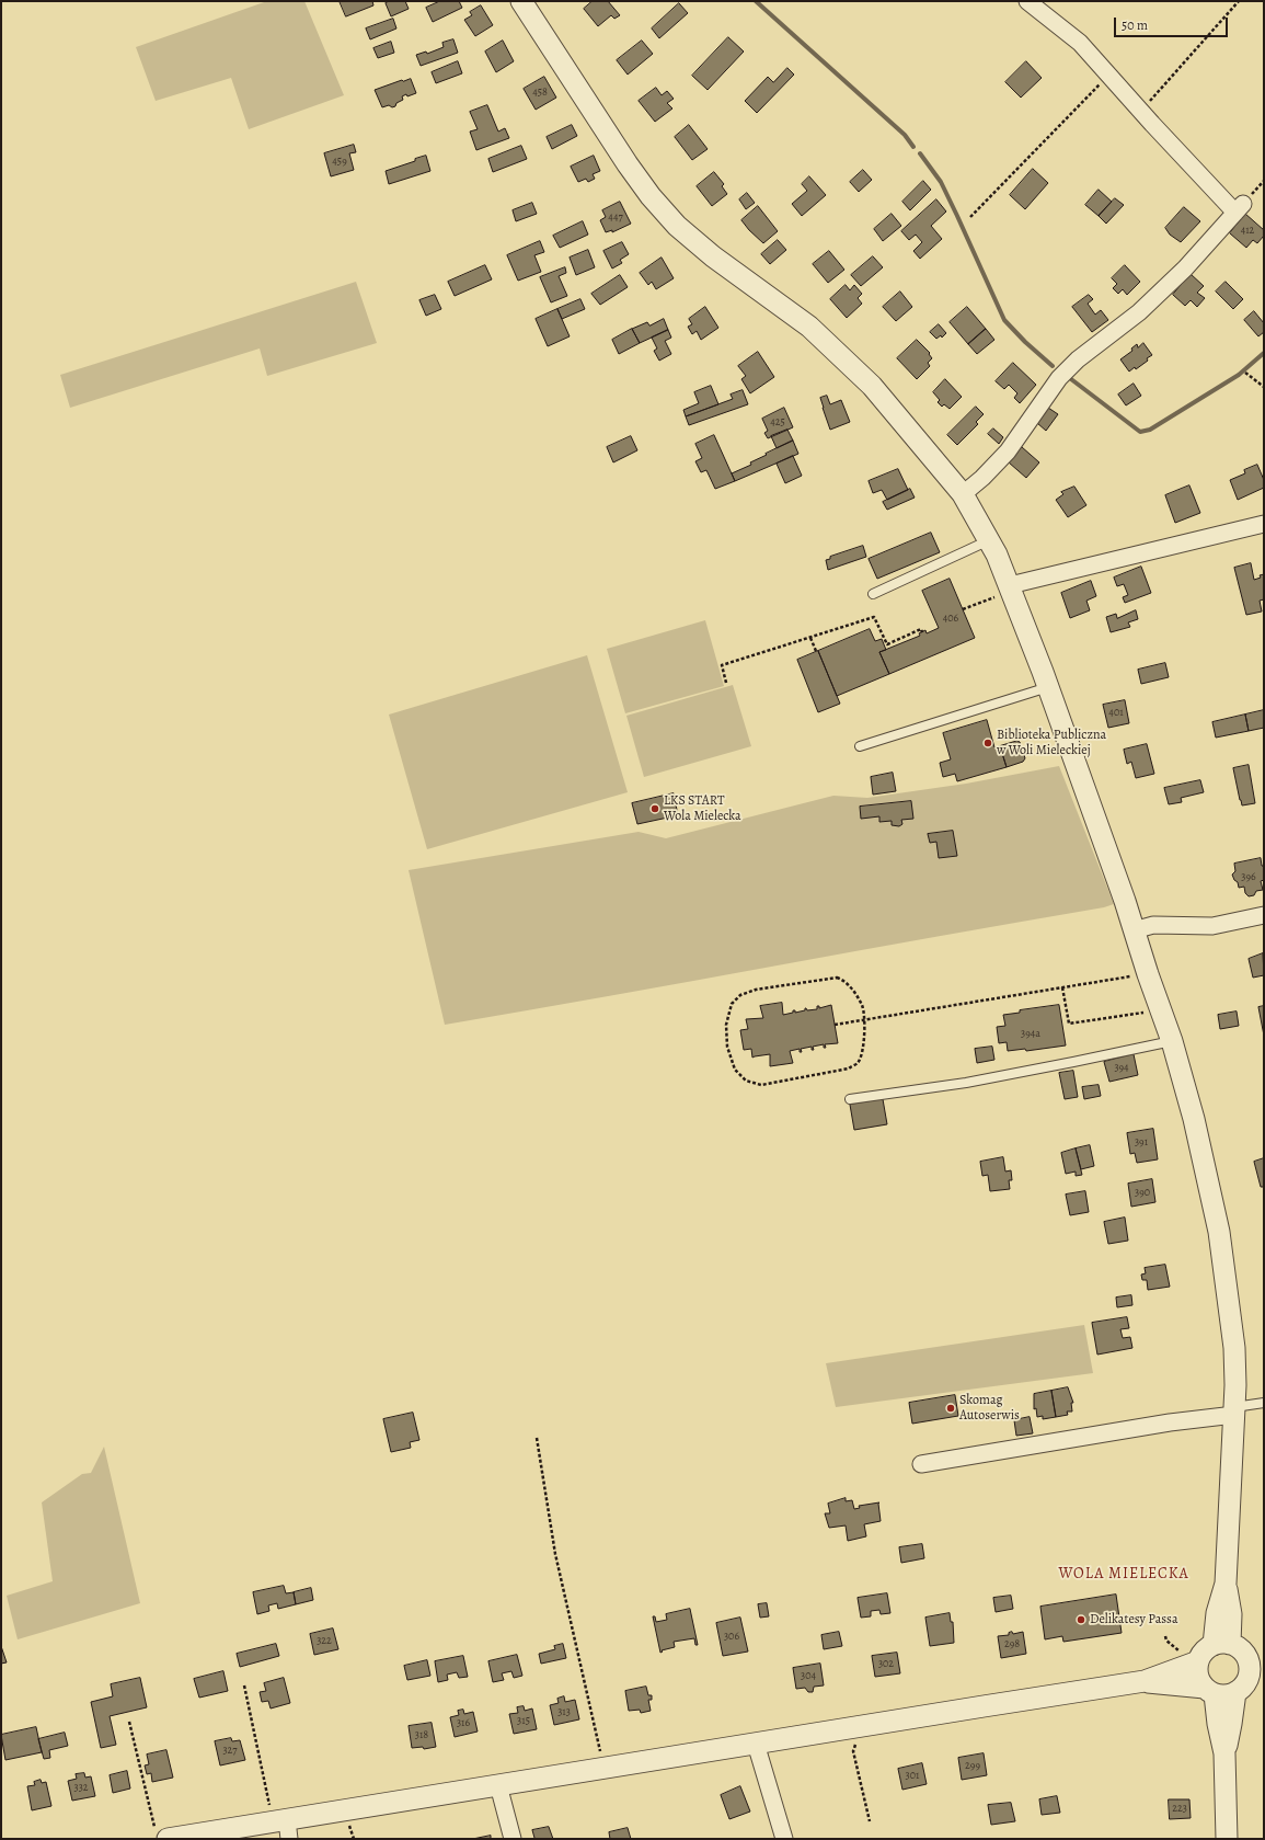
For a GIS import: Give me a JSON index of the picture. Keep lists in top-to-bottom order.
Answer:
{
  "districts": ["WOLA MIELECKA"],
  "places": [
    "Biblioteka Publiczna w Woli Mieleckiej",
    "LKS START Wola Mielecka",
    "Skomag Autoserwis",
    "Delikatesy Passa"
  ],
  "house_numbers": [
    "458",
    "459",
    "447",
    "412",
    "425",
    "406",
    "401",
    "396",
    "394a",
    "394",
    "391",
    "390",
    "306",
    "322",
    "298",
    "302",
    "304",
    "313",
    "315",
    "316",
    "318",
    "327",
    "299",
    "301",
    "332",
    "223"
  ],
  "scale_bar": "50 m"
}
